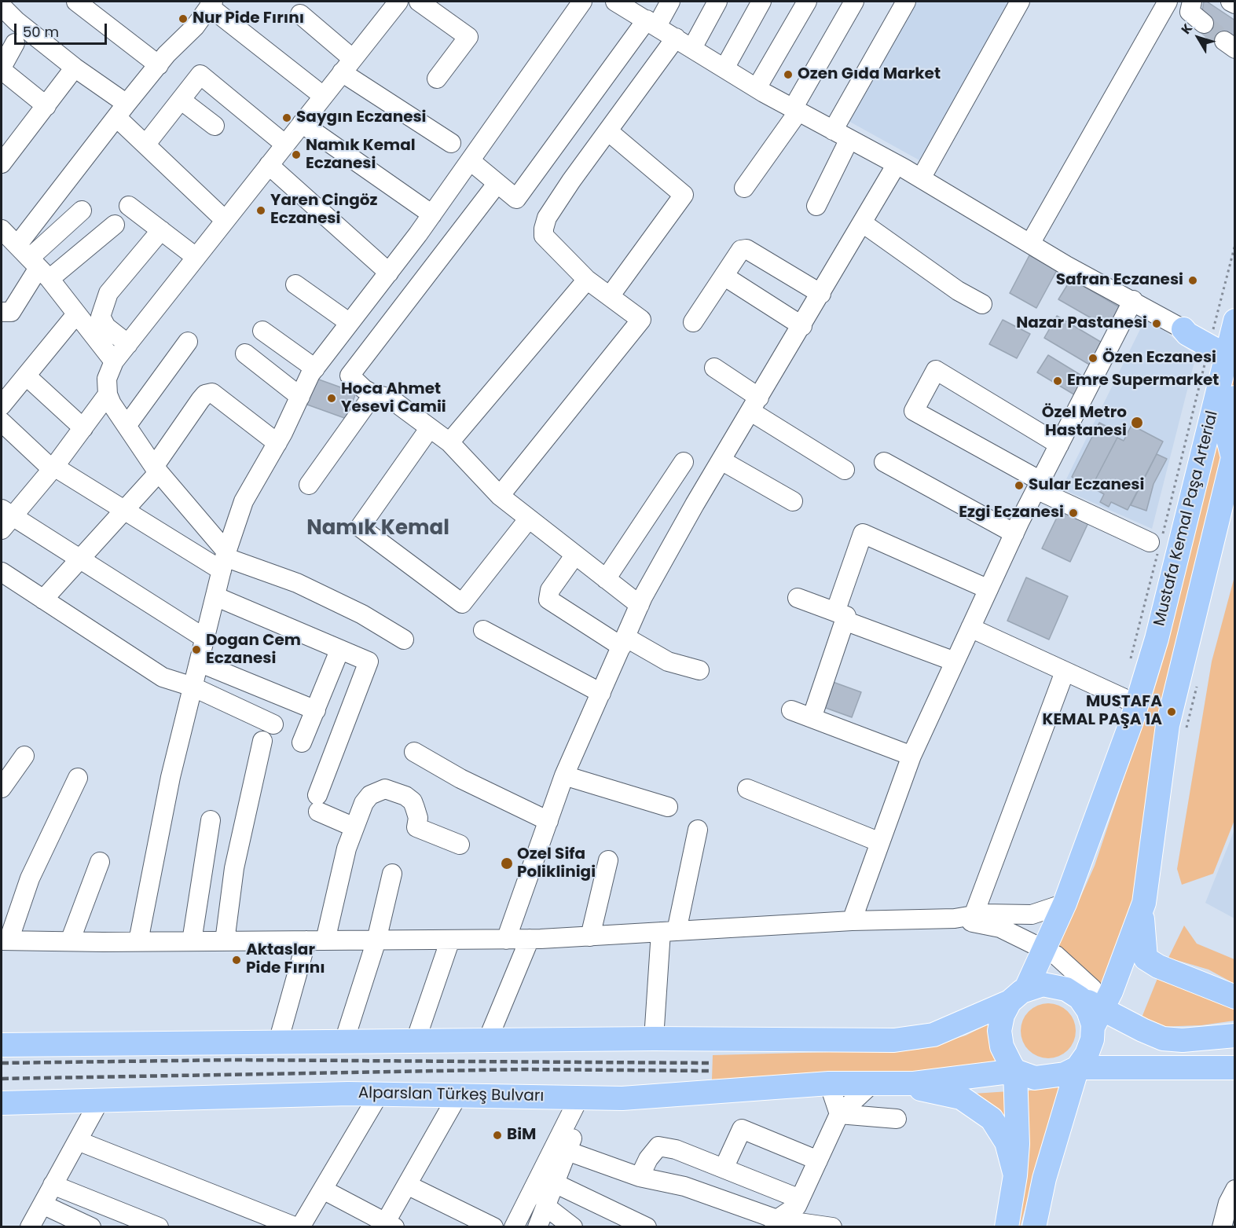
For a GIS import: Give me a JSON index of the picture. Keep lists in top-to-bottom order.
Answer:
{
  "streets": {
    "main road": ["Mustafa Kemal Paşa Arterial", "Alparslan Türkeş Bulvarı"]
  },
  "districts": ["Namık Kemal"],
  "places": [
    "Nur Pide Fırını",
    "Ozen Gıda Market",
    "Saygın Eczanesi",
    "Namık Kemal Eczanesi",
    "Yaren Cingöz Eczanesi",
    "Safran Eczanesi",
    "Nazar Pastanesi",
    "Özen Eczanesi",
    "Emre Supermarket",
    "Hoca Ahmet Yesevi Camii",
    "Özel Metro Hastanesi",
    "Sular Eczanesi",
    "Ezgi Eczanesi",
    "Dogan Cem Eczanesi",
    "MUSTAFA KEMAL PAŞA 1A",
    "Ozel Sifa Poliklinigi",
    "Aktaslar Pide Fırını",
    "BiM"
  ],
  "scale_bar": "50 m",
  "north": "top left"
}
